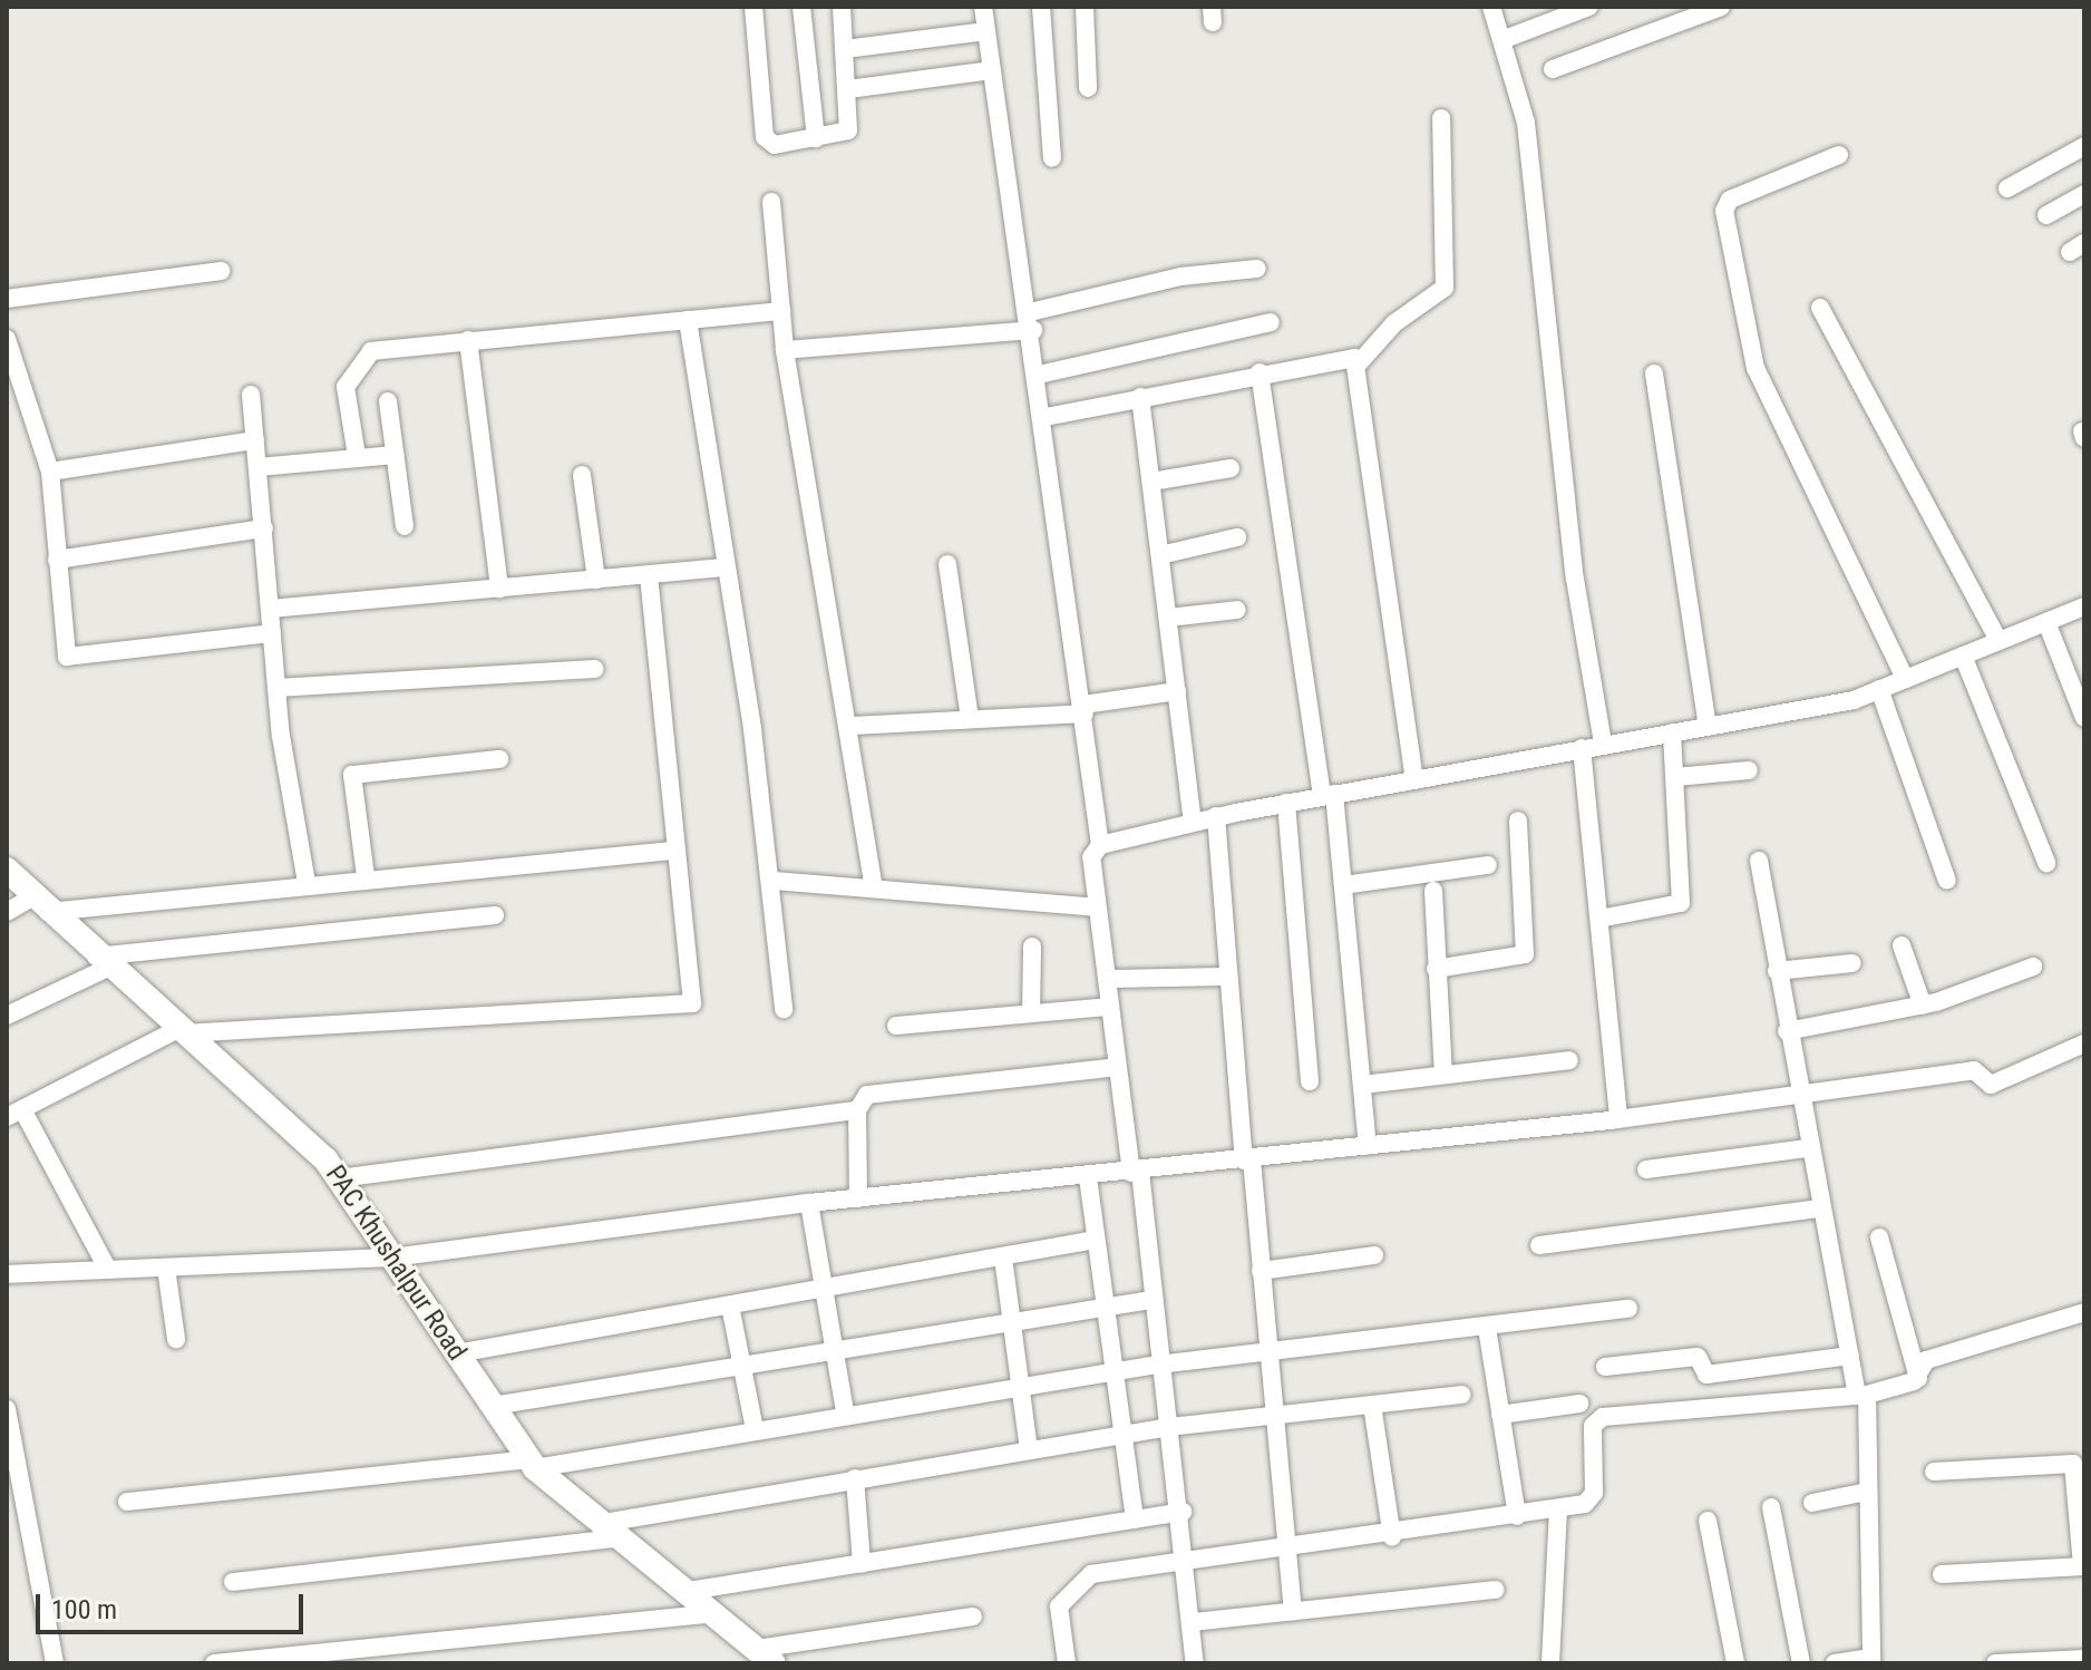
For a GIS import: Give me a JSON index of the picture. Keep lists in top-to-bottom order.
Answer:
{
  "streets": {
    "main road": ["PAC Khushalpur Road"]
  },
  "scale_bar": "100 m"
}
